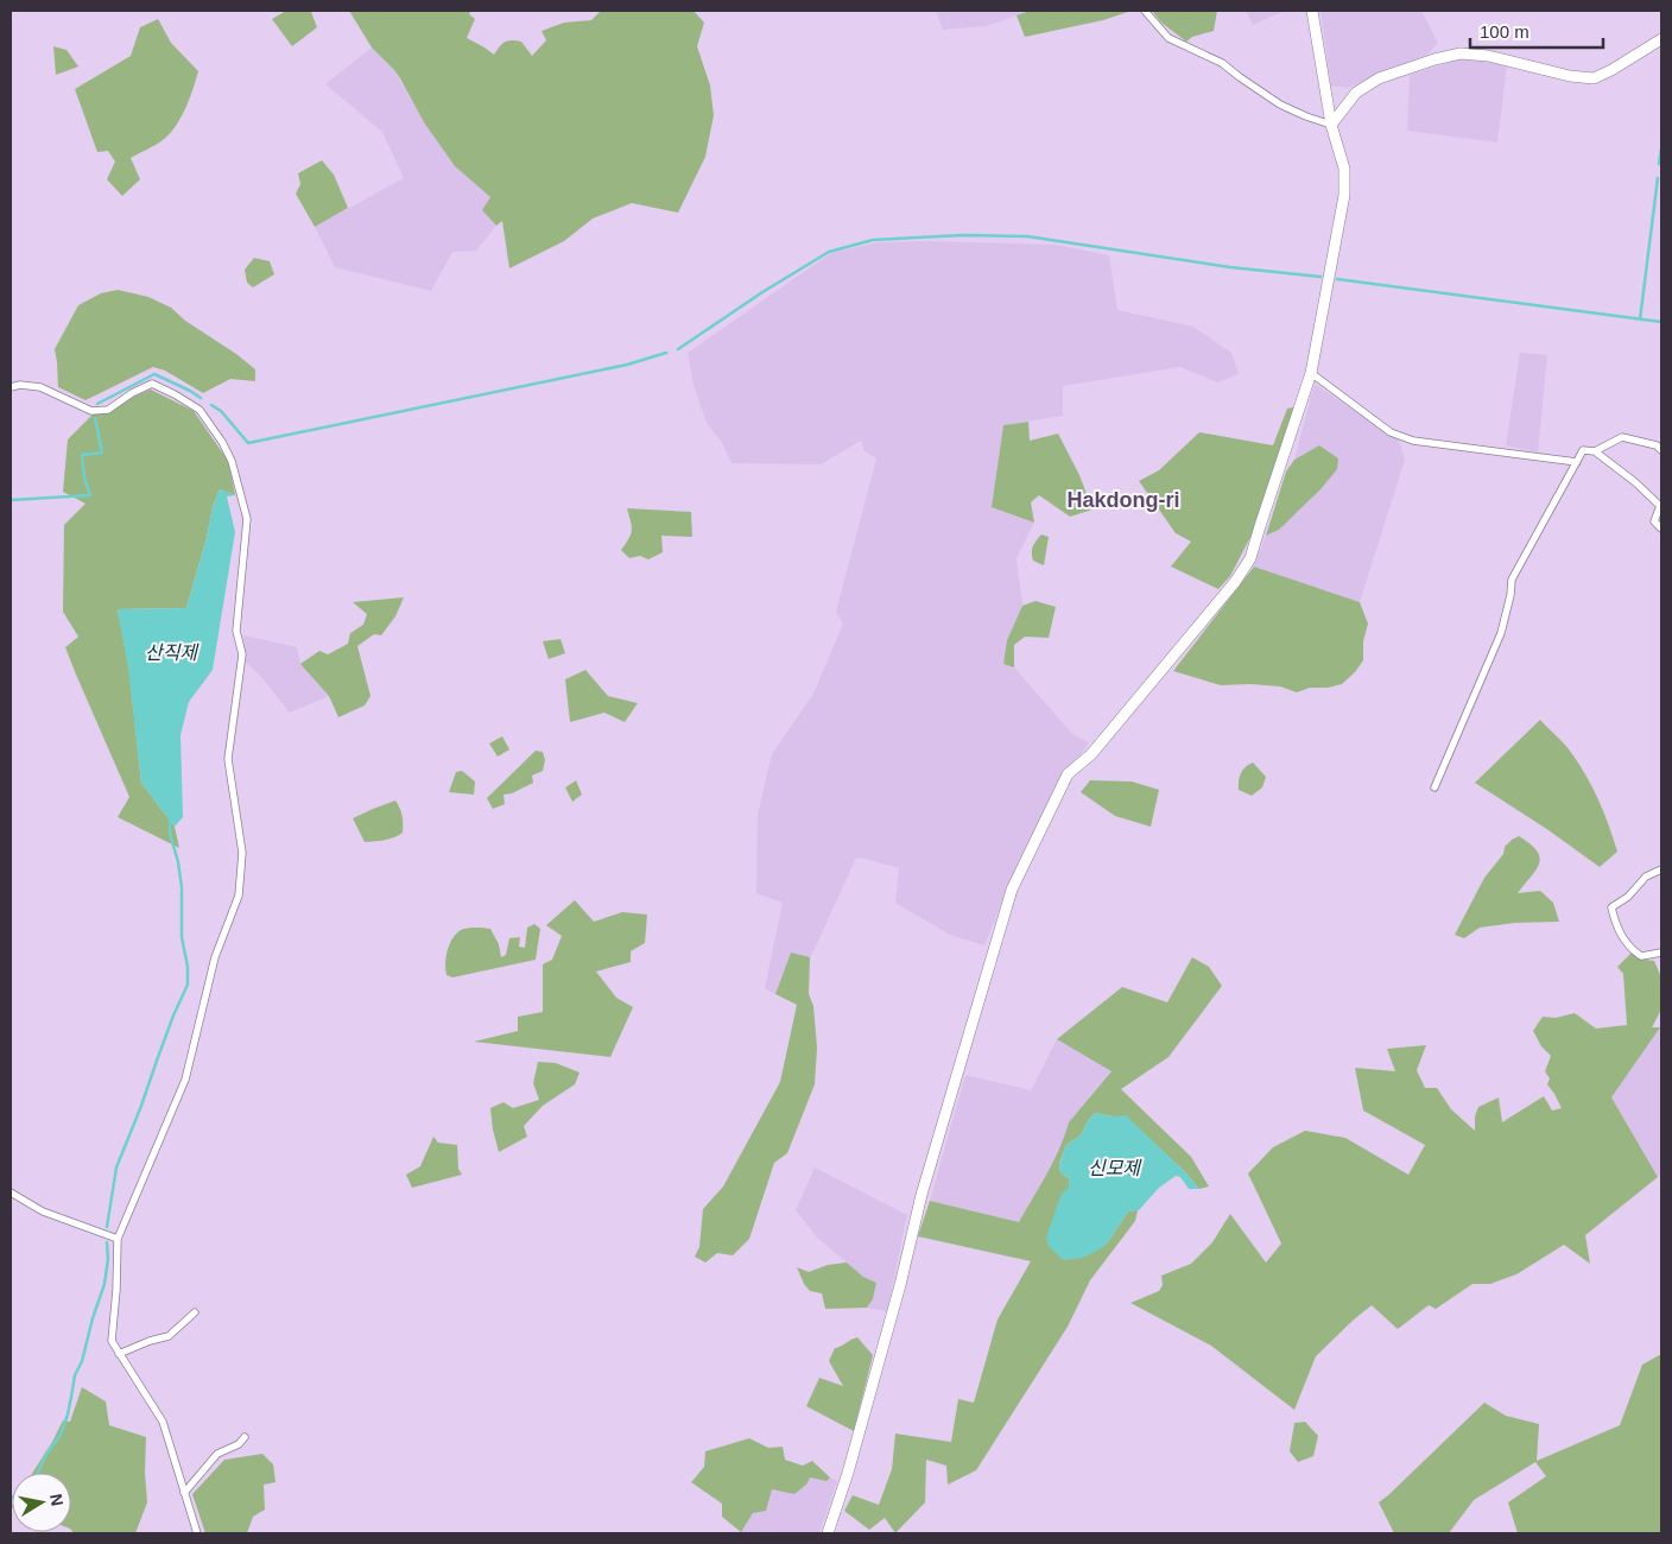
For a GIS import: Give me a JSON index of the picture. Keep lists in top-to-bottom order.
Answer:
{
  "districts": ["Hakdong-ri"],
  "water": ["산직제", "신모제"],
  "scale_bar": "100 m",
  "north": "right"
}
